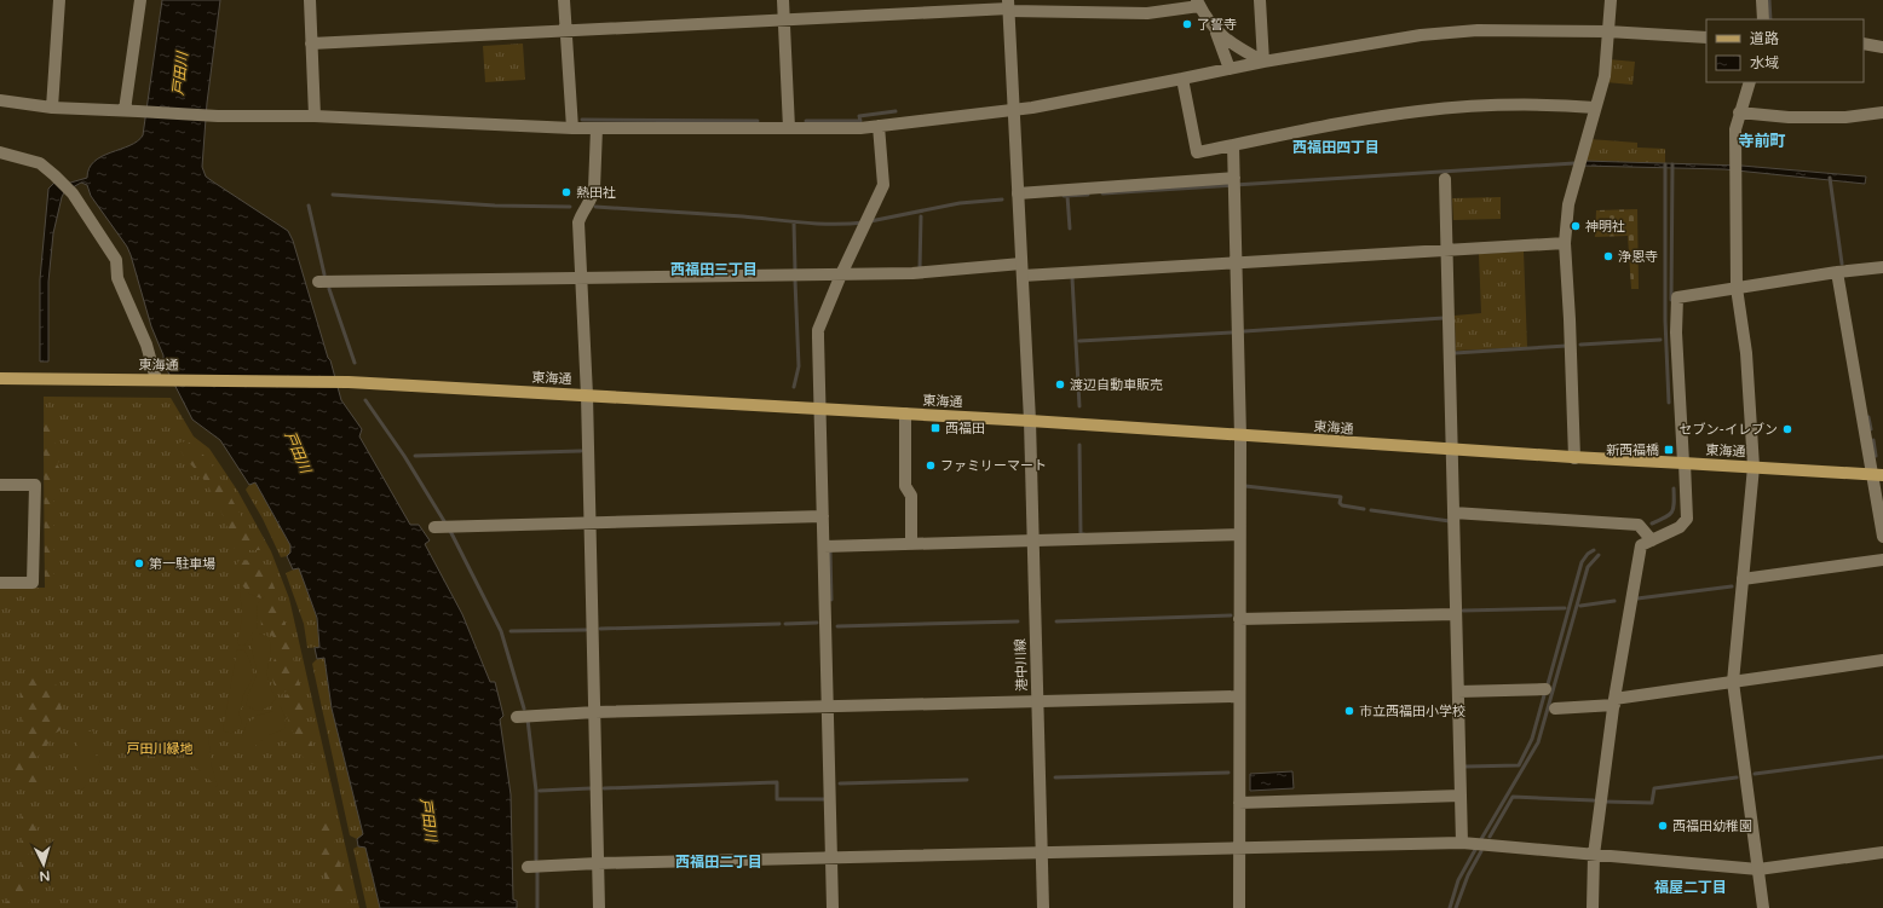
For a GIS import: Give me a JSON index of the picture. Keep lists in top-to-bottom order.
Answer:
{
  "streets": {
    "main road": ["東海通"],
    "street": ["港中川線"]
  },
  "crossings": [
    ["東海通", "港中川線"]
  ],
  "districts": [
    "寺前町",
    "西福田四丁目",
    "西福田三丁目",
    "西福田二丁目",
    "福屋二丁目"
  ],
  "water": ["戸田川"],
  "parks": ["戸田川緑地"],
  "places": {
    "other": [
      "了誓寺",
      "熱田社",
      "神明社",
      "浄恩寺",
      "渡辺自動車販売",
      "セブン-イレブン",
      "ファミリーマート",
      "第一駐車場",
      "市立西福田小学校",
      "西福田幼稚園"
    ],
    "transit": ["西福田", "新西福橋"]
  },
  "legend": ["道路", "水域"],
  "north": "bottom"
}
